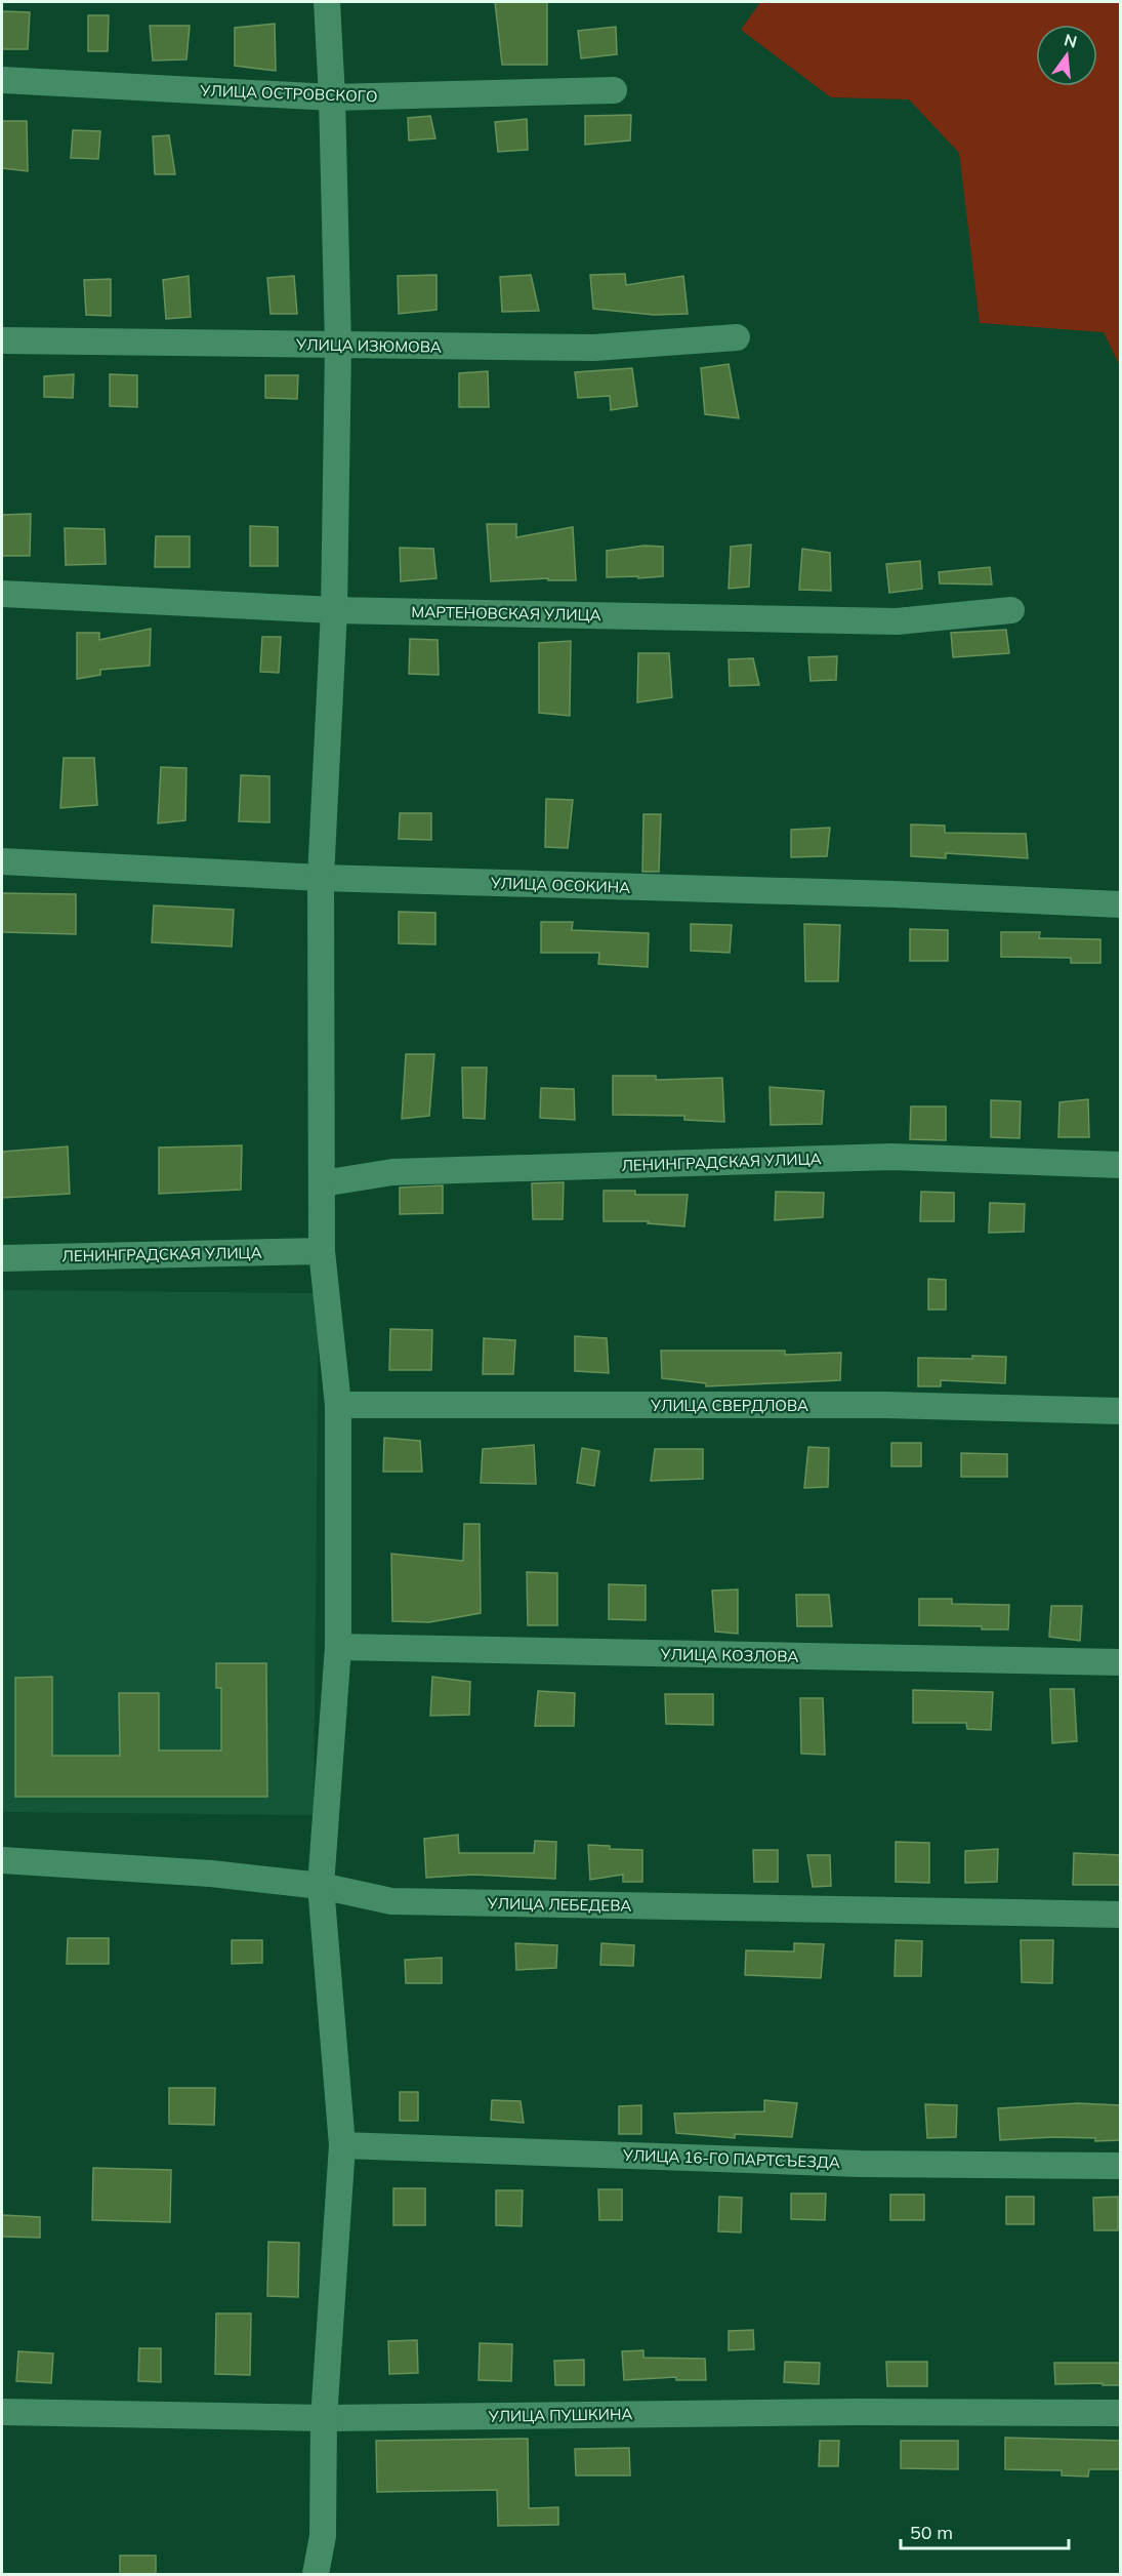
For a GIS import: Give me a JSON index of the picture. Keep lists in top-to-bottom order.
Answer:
{
  "streets": {
    "street": [
      "УЛИЦА ОСТРОВСКОГО",
      "УЛИЦА ИЗЮМОВА",
      "МАРТЕНОВСКАЯ УЛИЦА",
      "УЛИЦА ОСОКИНА",
      "ЛЕНИНГРАДСКАЯ УЛИЦА",
      "УЛИЦА СВЕРДЛОВА",
      "УЛИЦА КОЗЛОВА",
      "УЛИЦА ЛЕБЕДЕВА",
      "УЛИЦА 16-ГО ПАРТСЪЕЗДА",
      "УЛИЦА ПУШКИНА"
    ]
  },
  "scale_bar": "50 m",
  "north": "top"
}
